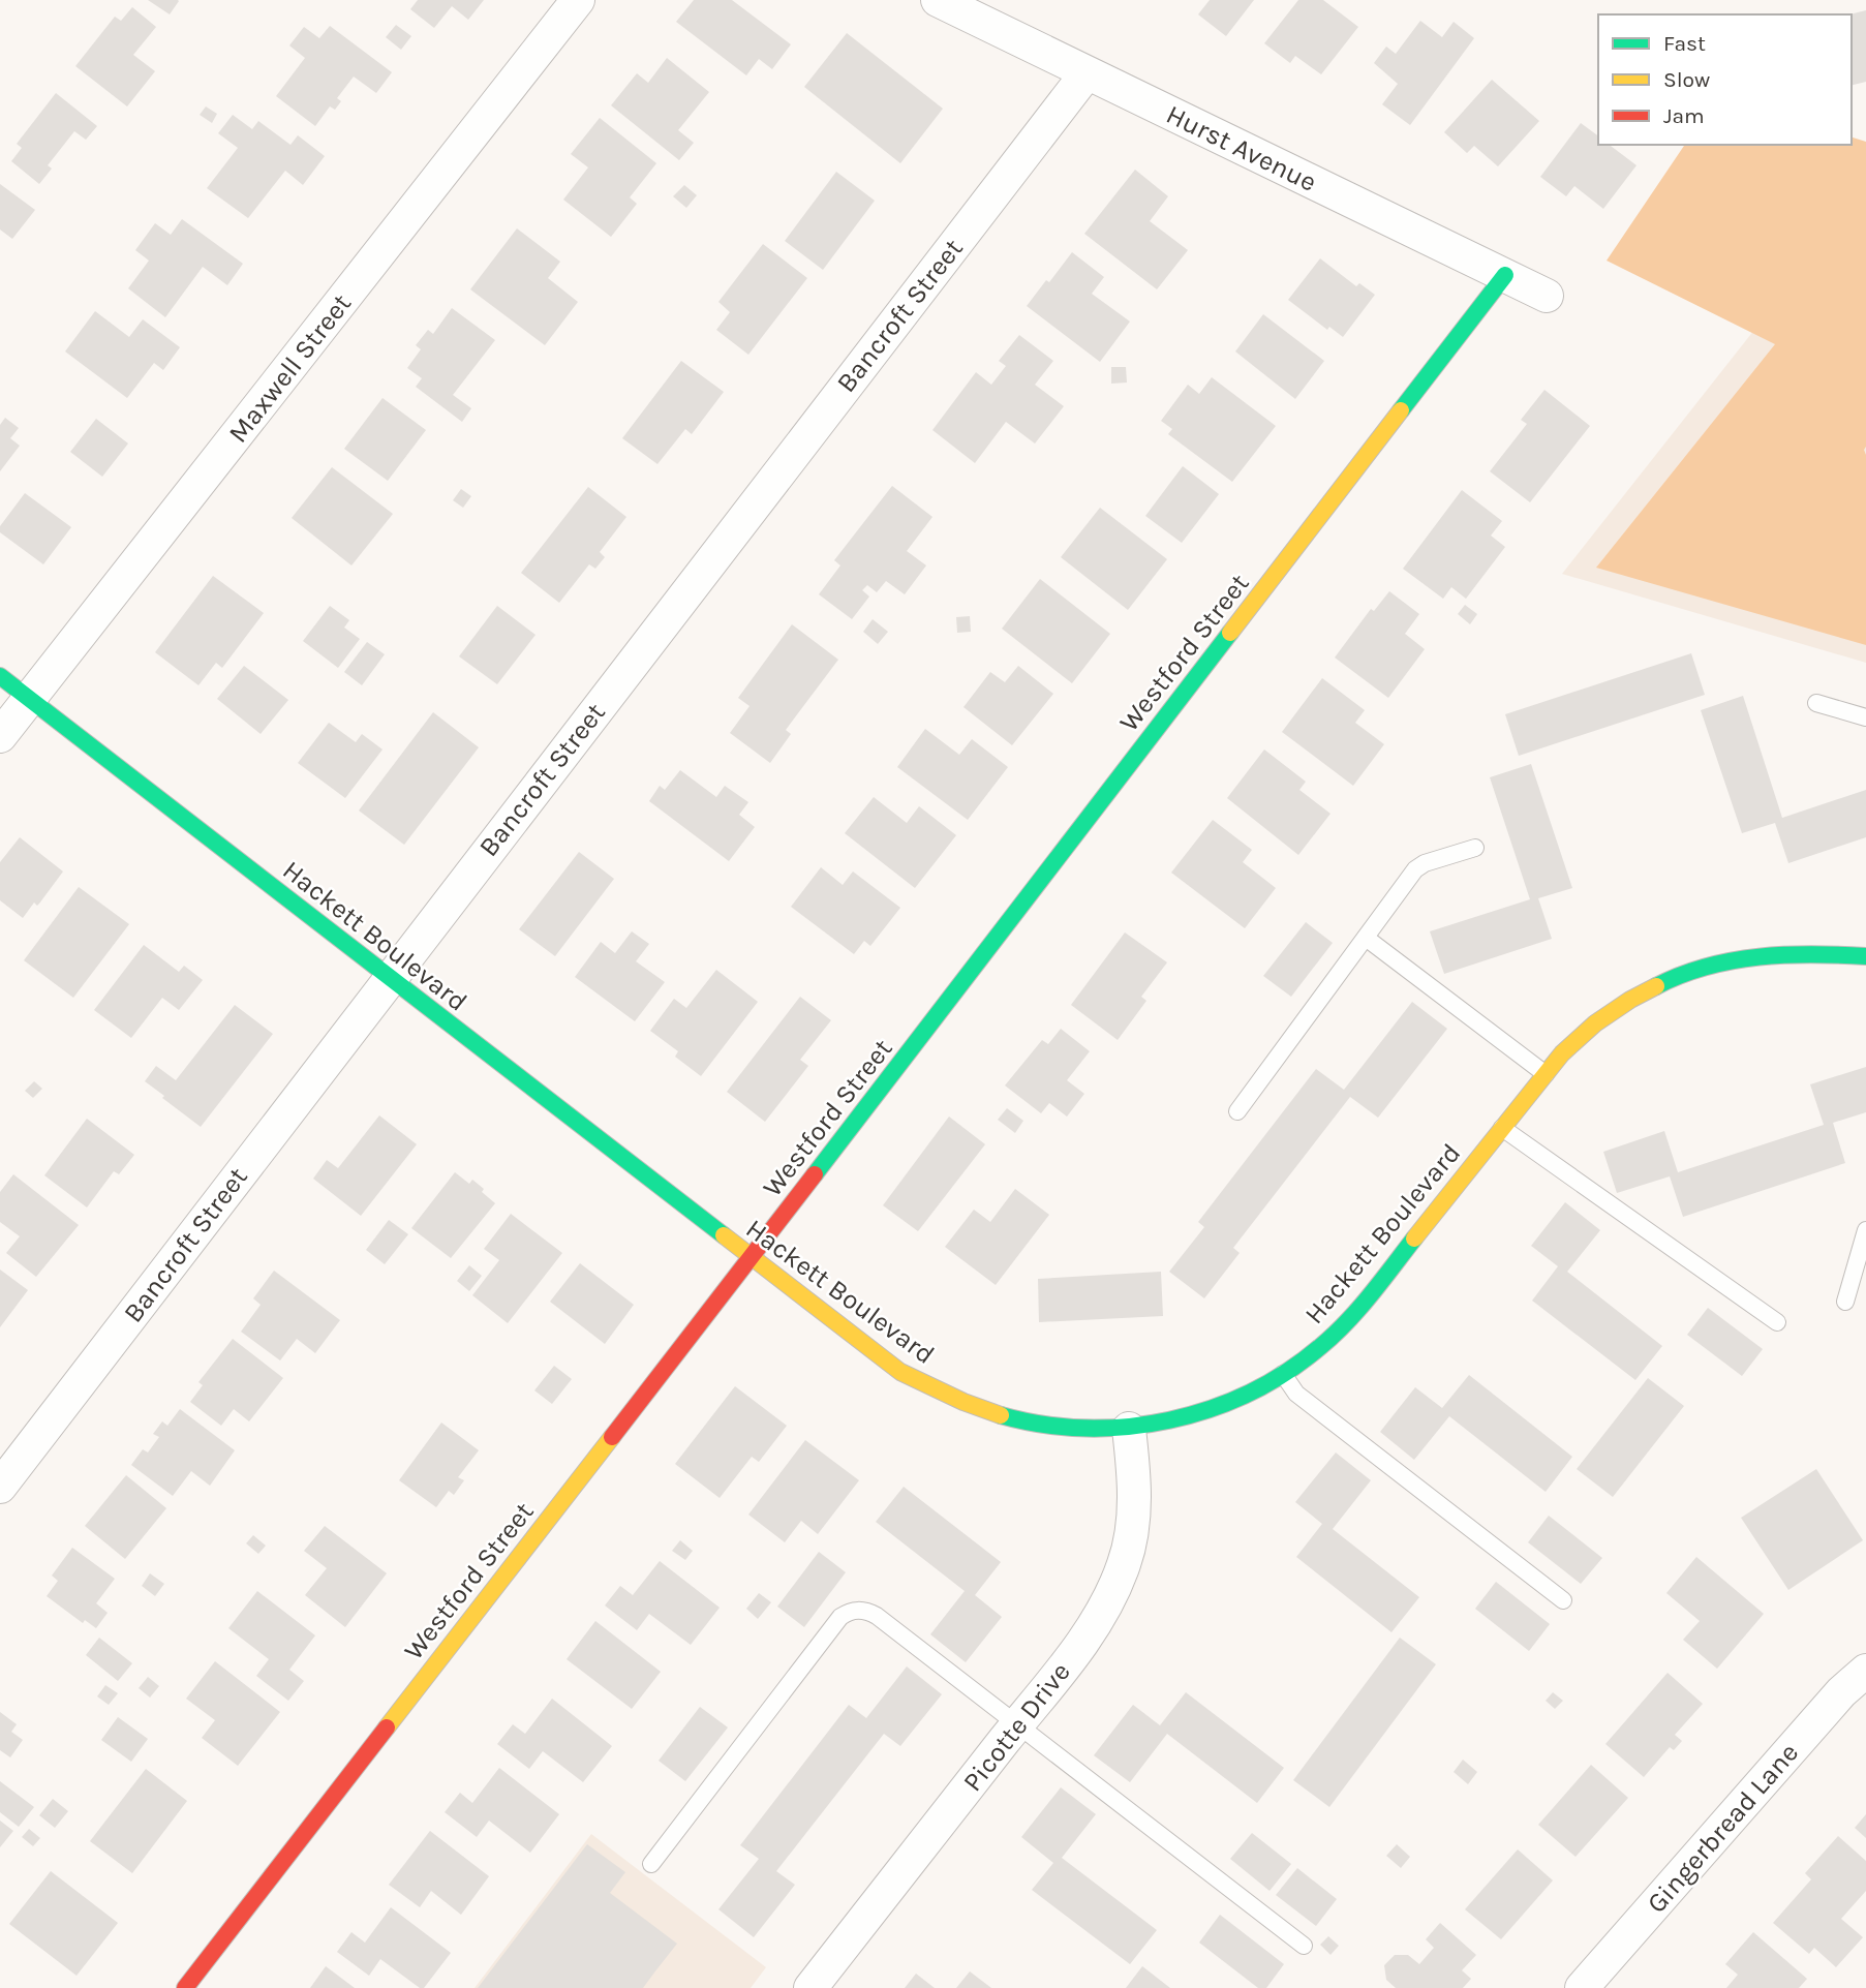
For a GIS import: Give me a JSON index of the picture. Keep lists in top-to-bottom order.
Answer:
{
  "streets": {
    "street": [
      "Hurst Avenue",
      "Bancroft Street",
      "Maxwell Street",
      "Westford Street",
      "Hackett Boulevard",
      "Picotte Drive",
      "Gingerbread Lane"
    ]
  },
  "crossings": [
    ["Hurst Avenue", "Bancroft Street"],
    ["Hurst Avenue", "Westford Street"],
    ["Bancroft Street", "Hackett Boulevard"],
    ["Maxwell Street", "Hackett Boulevard"],
    ["Westford Street", "Hackett Boulevard"],
    ["Hackett Boulevard", "Picotte Drive"]
  ],
  "legend": ["Fast", "Slow", "Jam"]
}
